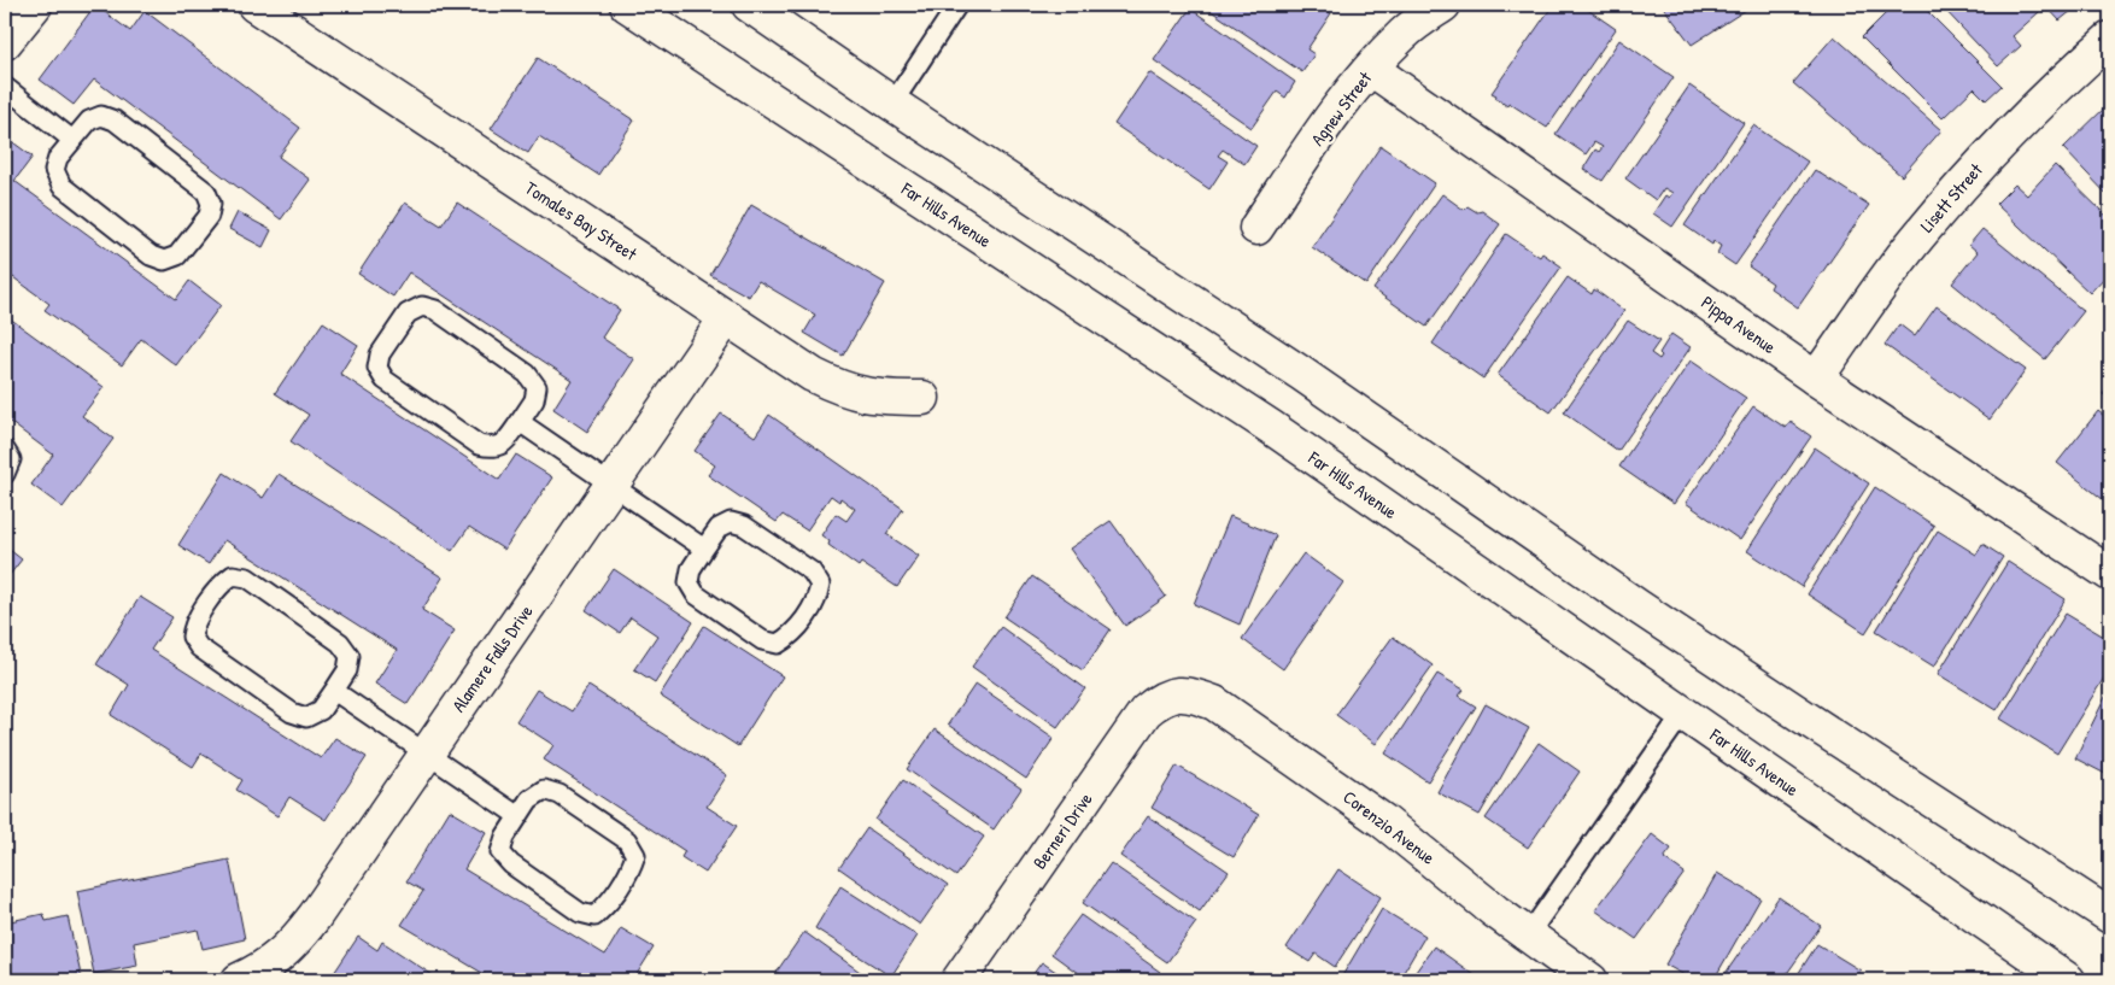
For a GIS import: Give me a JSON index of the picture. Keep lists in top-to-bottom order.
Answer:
{
  "streets": {
    "street": [
      "Agnew Street",
      "Lisett Street",
      "Far Hills Avenue",
      "Tomales Bay Street",
      "Pippa Avenue",
      "Alamere Falls Drive",
      "Corenzio Avenue",
      "Berneri Drive"
    ]
  },
  "crossings": [
    ["Agnew Street", "Pippa Avenue"],
    ["Lisett Street", "Pippa Avenue"],
    ["Tomales Bay Street", "Alamere Falls Drive"],
    ["Corenzio Avenue", "Berneri Drive"]
  ]
}
